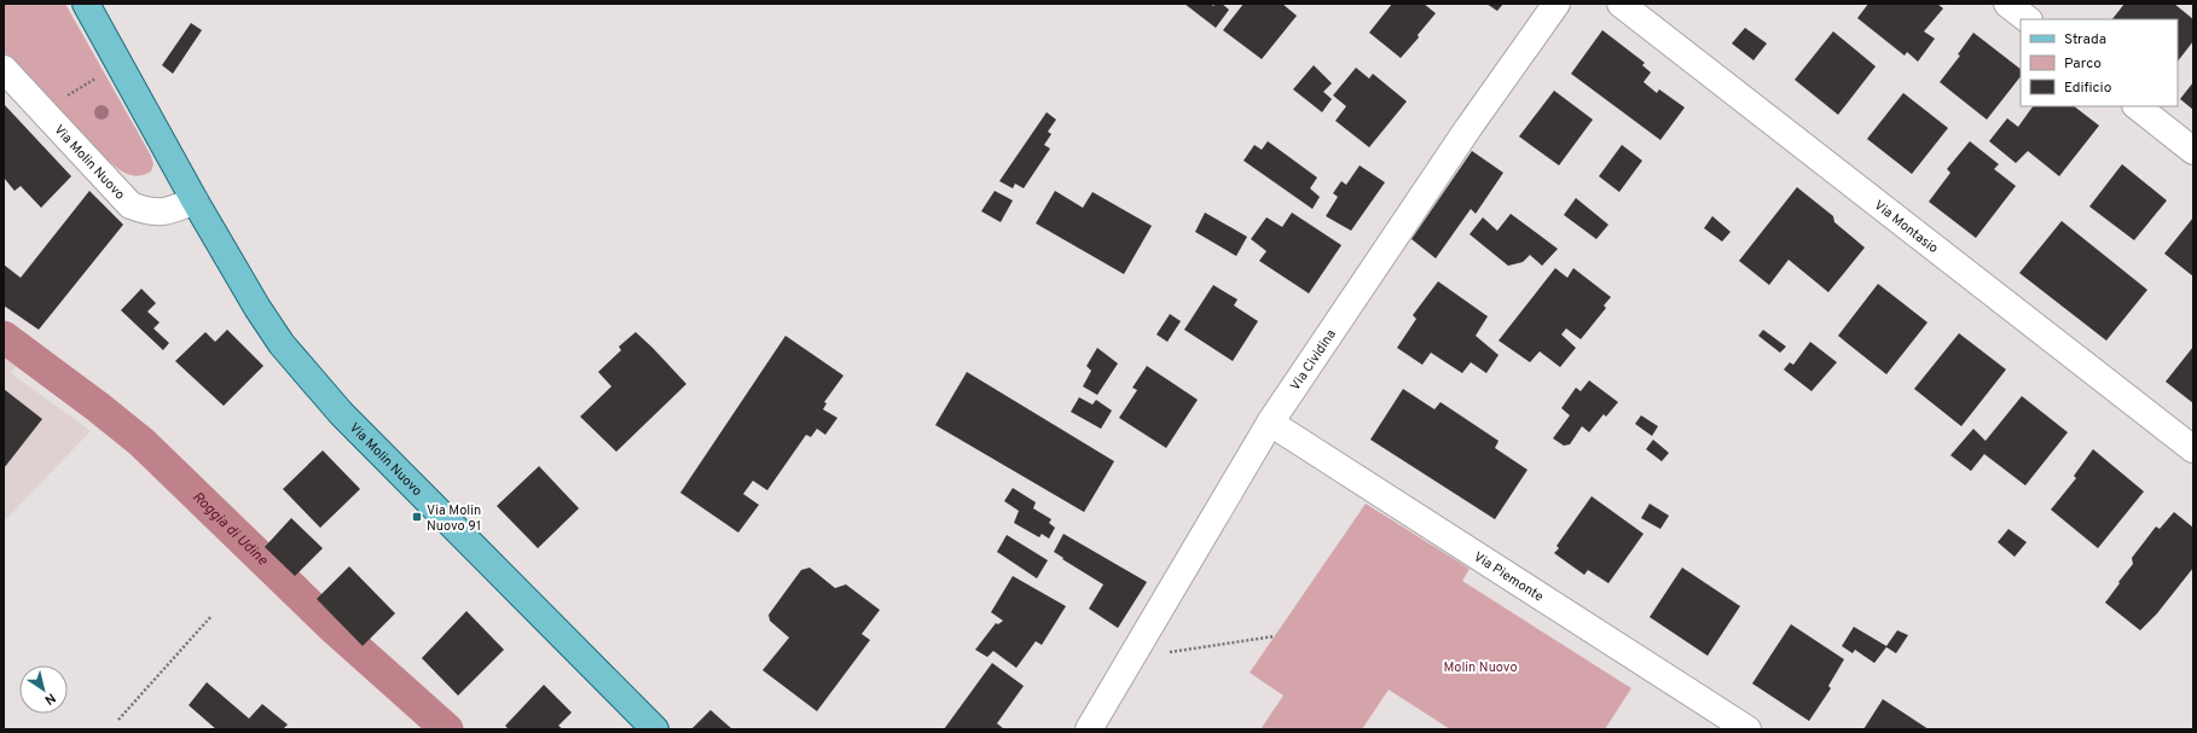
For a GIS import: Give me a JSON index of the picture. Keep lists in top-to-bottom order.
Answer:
{
  "streets": {
    "main road": ["Via Molin Nuovo"],
    "street": ["Via Montasio", "Via Cividina", "Via Piemonte"]
  },
  "crossings": [
    ["Via Cividina", "Via Piemonte"]
  ],
  "water": ["Roggia di Udine"],
  "parks": ["Molin Nuovo"],
  "places": {
    "transit": ["Via Molin Nuovo 91"]
  },
  "legend": ["Strada", "Parco", "Edificio"],
  "north": "bottom right"
}
